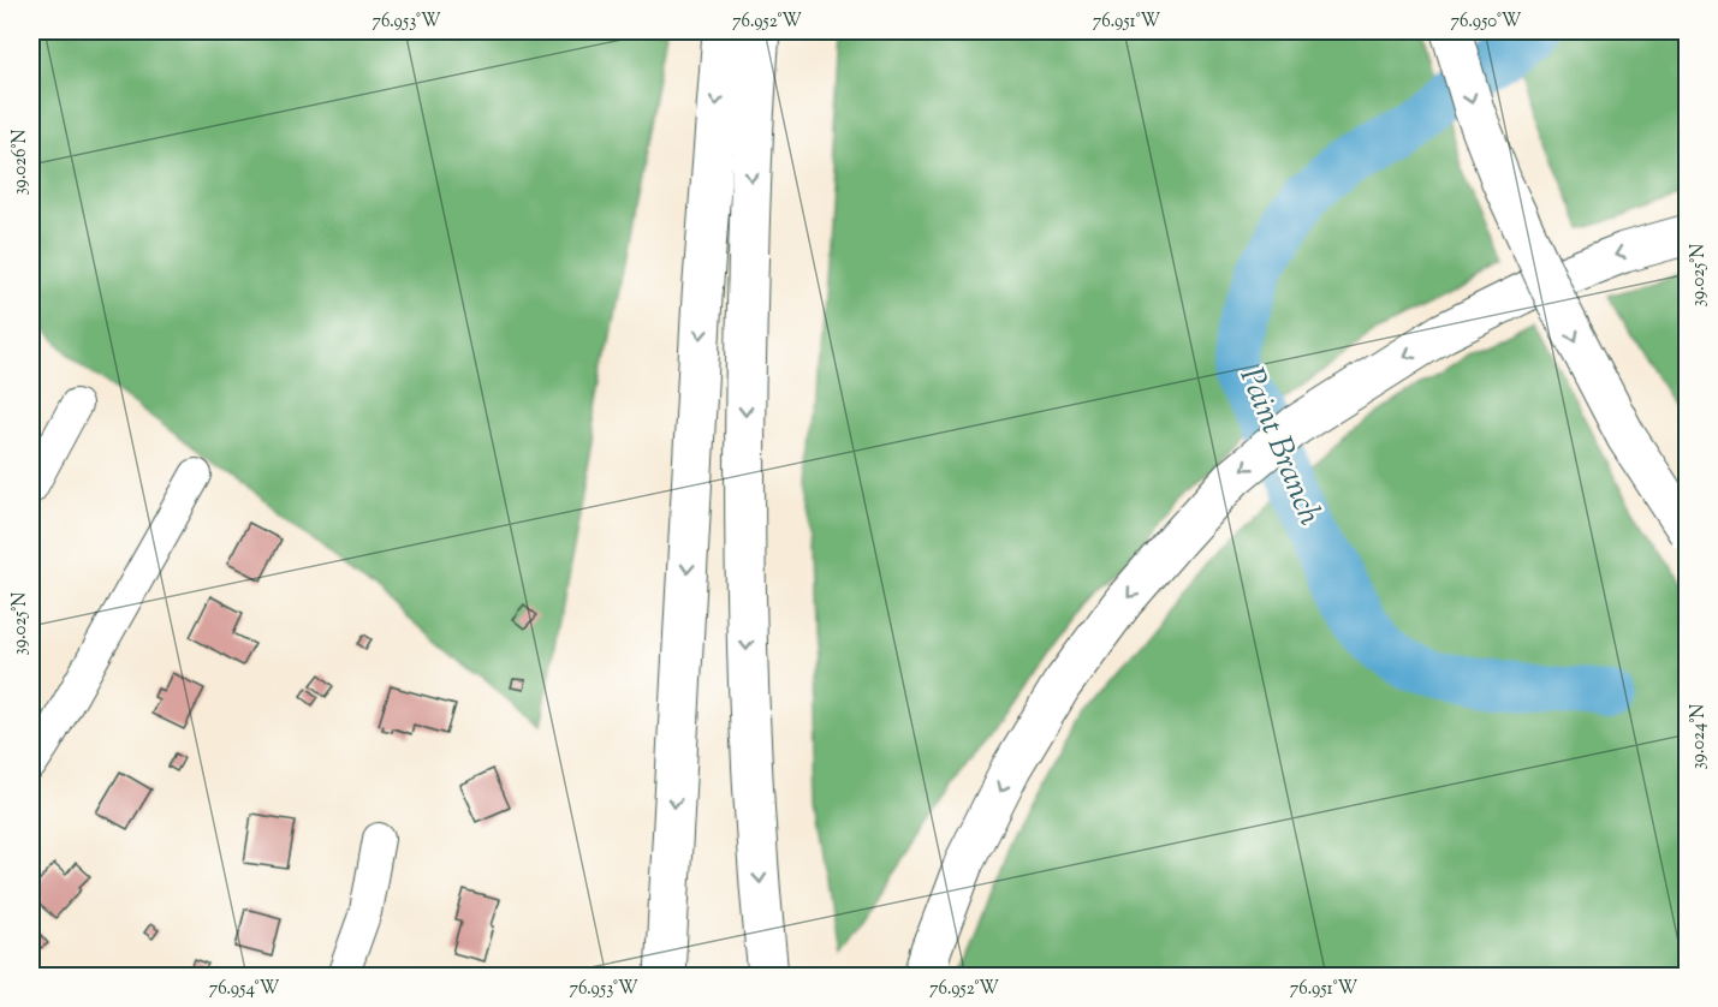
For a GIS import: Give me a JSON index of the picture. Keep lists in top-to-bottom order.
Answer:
{
  "water": ["Paint Branch"],
  "coordinates": [
    "76.953°W",
    "76.952°W",
    "76.951°W",
    "76.950°W",
    "39.026°N",
    "39.025°N",
    "39.024°N",
    "76.954°W"
  ]
}
